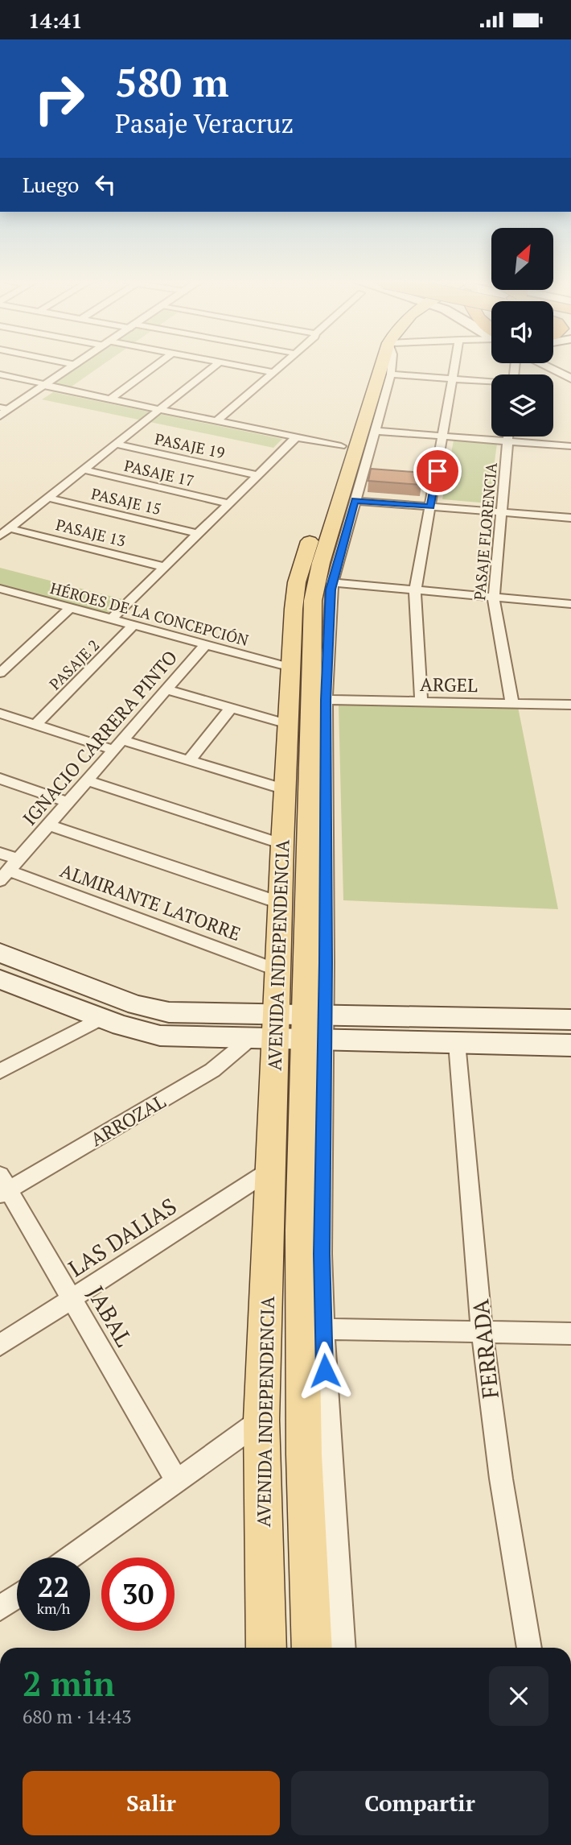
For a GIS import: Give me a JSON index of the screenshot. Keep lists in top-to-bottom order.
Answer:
{
  "streets": {
    "main road": ["AVENIDA INDEPENDENCIA"],
    "street": [
      "PASAJE 19",
      "PASAJE 17",
      "PASAJE 15",
      "PASAJE FLORENCIA",
      "PASAJE 13",
      "HÉROES DE LA CONCEPCIÓN",
      "PASAJE 2",
      "ARGEL",
      "IGNACIO CARRERA PINTO",
      "ALMIRANTE LATORRE",
      "ARROZAL",
      "LAS DALIAS",
      "JABAL",
      "FERRADA"
    ]
  },
  "crossings": [
    ["PASAJE FLORENCIA", "ARGEL"],
    ["HÉROES DE LA CONCEPCIÓN", "PASAJE 2"],
    ["HÉROES DE LA CONCEPCIÓN", "IGNACIO CARRERA PINTO"],
    ["HÉROES DE LA CONCEPCIÓN", "AVENIDA INDEPENDENCIA"],
    ["ARGEL", "AVENIDA INDEPENDENCIA"],
    ["IGNACIO CARRERA PINTO", "ALMIRANTE LATORRE"],
    ["ALMIRANTE LATORRE", "AVENIDA INDEPENDENCIA"],
    ["AVENIDA INDEPENDENCIA", "ARROZAL"],
    ["AVENIDA INDEPENDENCIA", "LAS DALIAS"],
    ["ARROZAL", "JABAL"],
    ["LAS DALIAS", "JABAL"]
  ],
  "north": "top right",
  "page": {
    "status": "14:41",
    "turn": ["580 m", "Pasaje Veracruz"],
    "then": "Luego",
    "speed": "22 km/h",
    "limit": "30",
    "heading": ["2 min", "680 m · 14:43"],
    "buttons": ["Salir", "Compartir"]
  }
}
